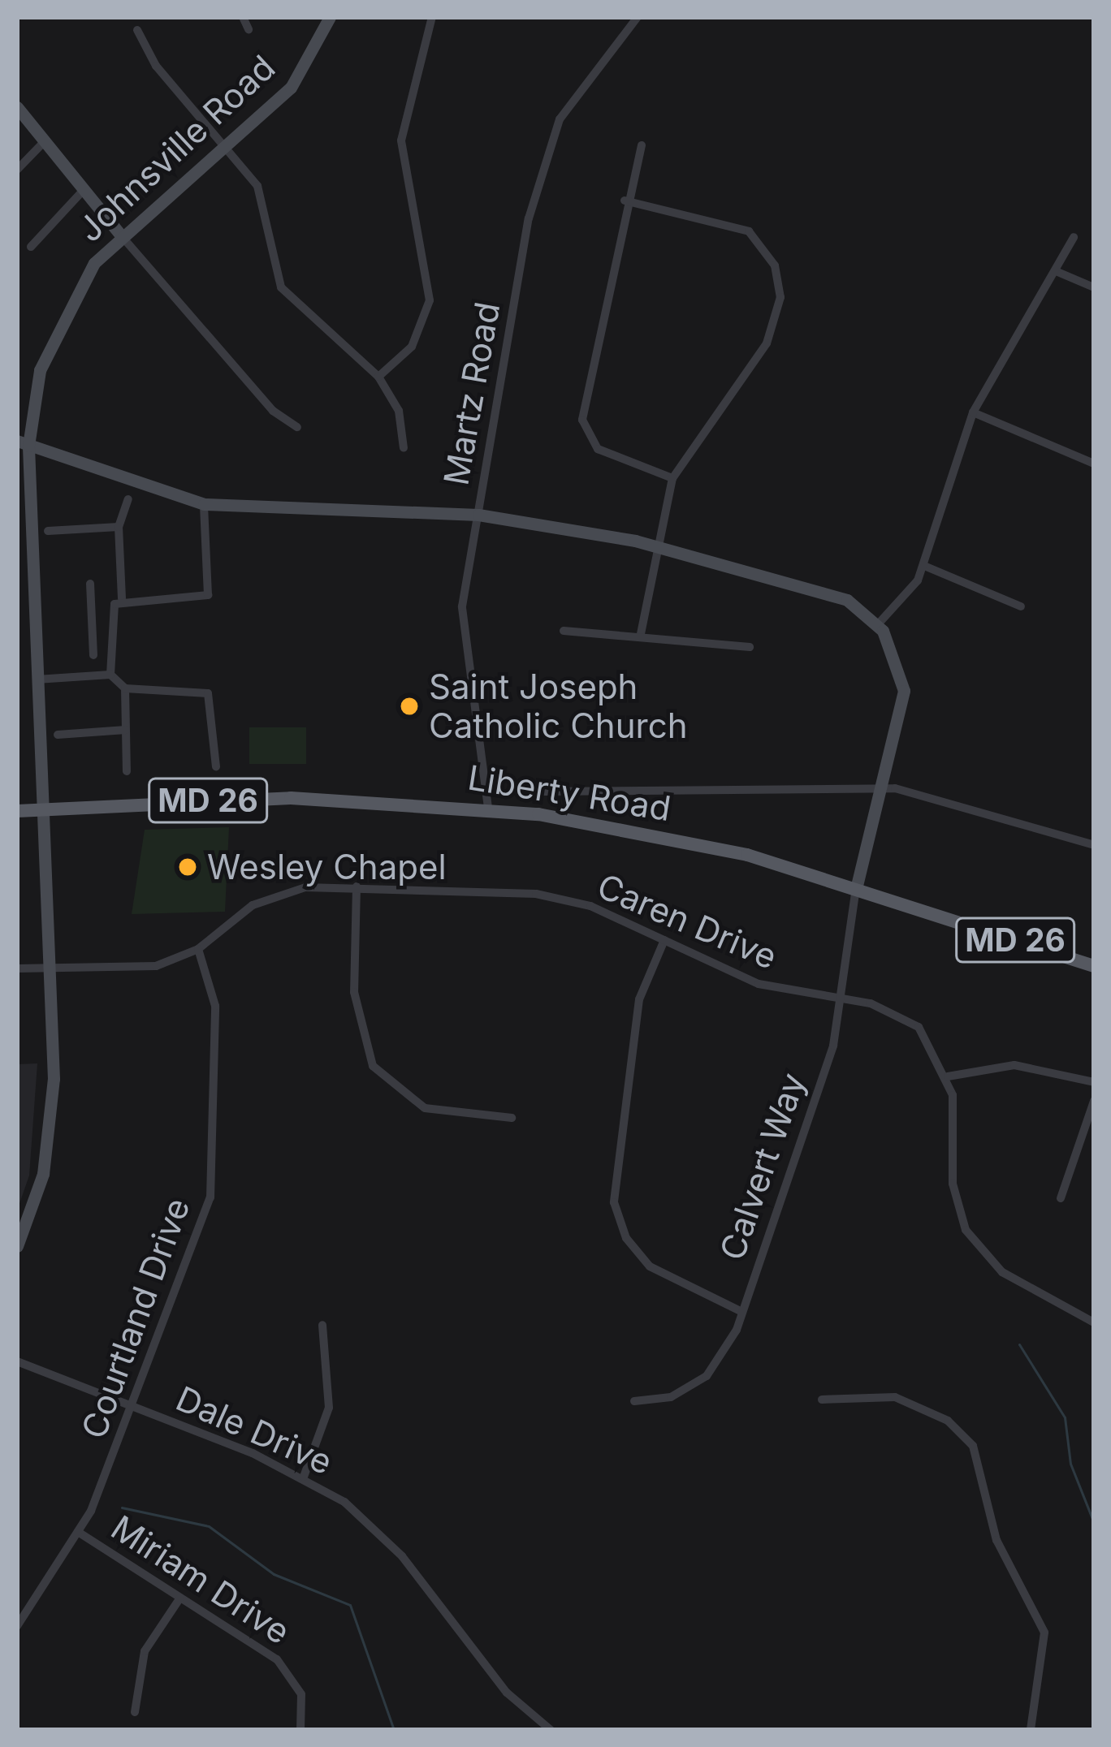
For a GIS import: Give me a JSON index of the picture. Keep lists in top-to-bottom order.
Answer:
{
  "streets": {
    "main road": ["Liberty Road", "MD 26"],
    "street": [
      "Johnsville Road",
      "Martz Road",
      "Caren Drive",
      "Calvert Way",
      "Courtland Drive",
      "Dale Drive",
      "Miriam Drive"
    ]
  },
  "crossings": [
    ["Johnsville Road", "Liberty Road"],
    ["Johnsville Road", "Caren Drive"],
    ["Martz Road", "Liberty Road"],
    ["Liberty Road", "Calvert Way"],
    ["Caren Drive", "Calvert Way"],
    ["Caren Drive", "Courtland Drive"],
    ["Courtland Drive", "Dale Drive"],
    ["Courtland Drive", "Miriam Drive"]
  ],
  "places": ["Saint Joseph Catholic Church", "Wesley Chapel"]
}
